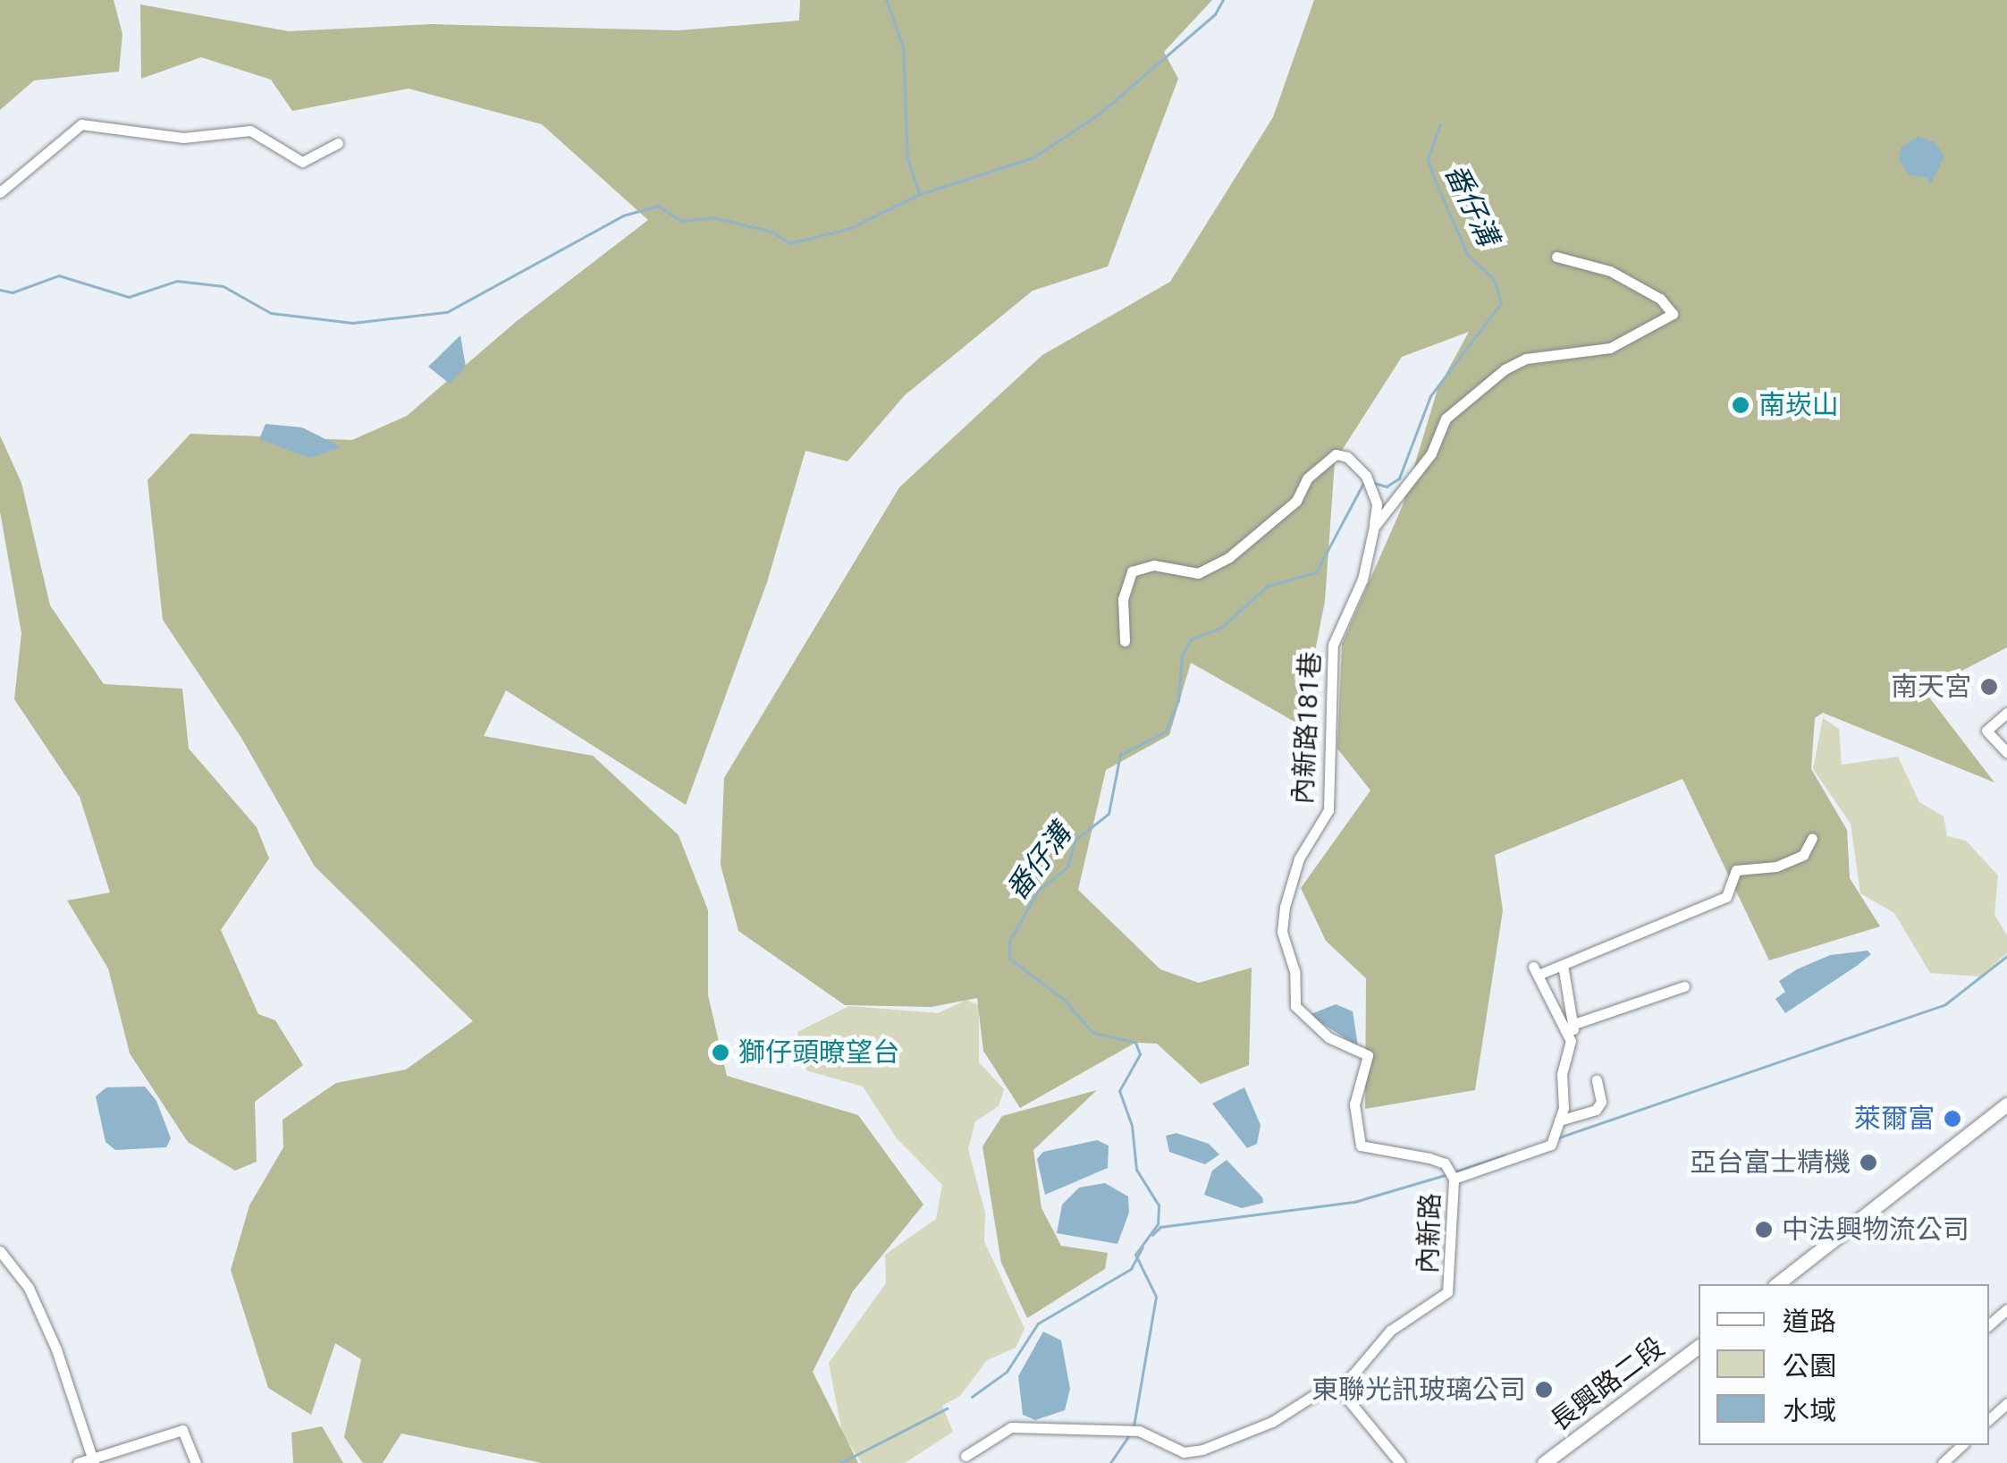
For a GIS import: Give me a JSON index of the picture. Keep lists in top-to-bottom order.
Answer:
{
  "streets": {
    "street": ["內新路181巷", "內新路", "長興路二段"]
  },
  "crossings": [
    ["內新路181巷", "內新路"]
  ],
  "water": ["番仔溝"],
  "places": [
    "南崁山",
    "南天宮",
    "獅仔頭暸望台",
    "萊爾富",
    "亞台富士精機",
    "中法興物流公司",
    "東聯光訊玻璃公司"
  ],
  "legend": ["道路", "公園", "水域"]
}
